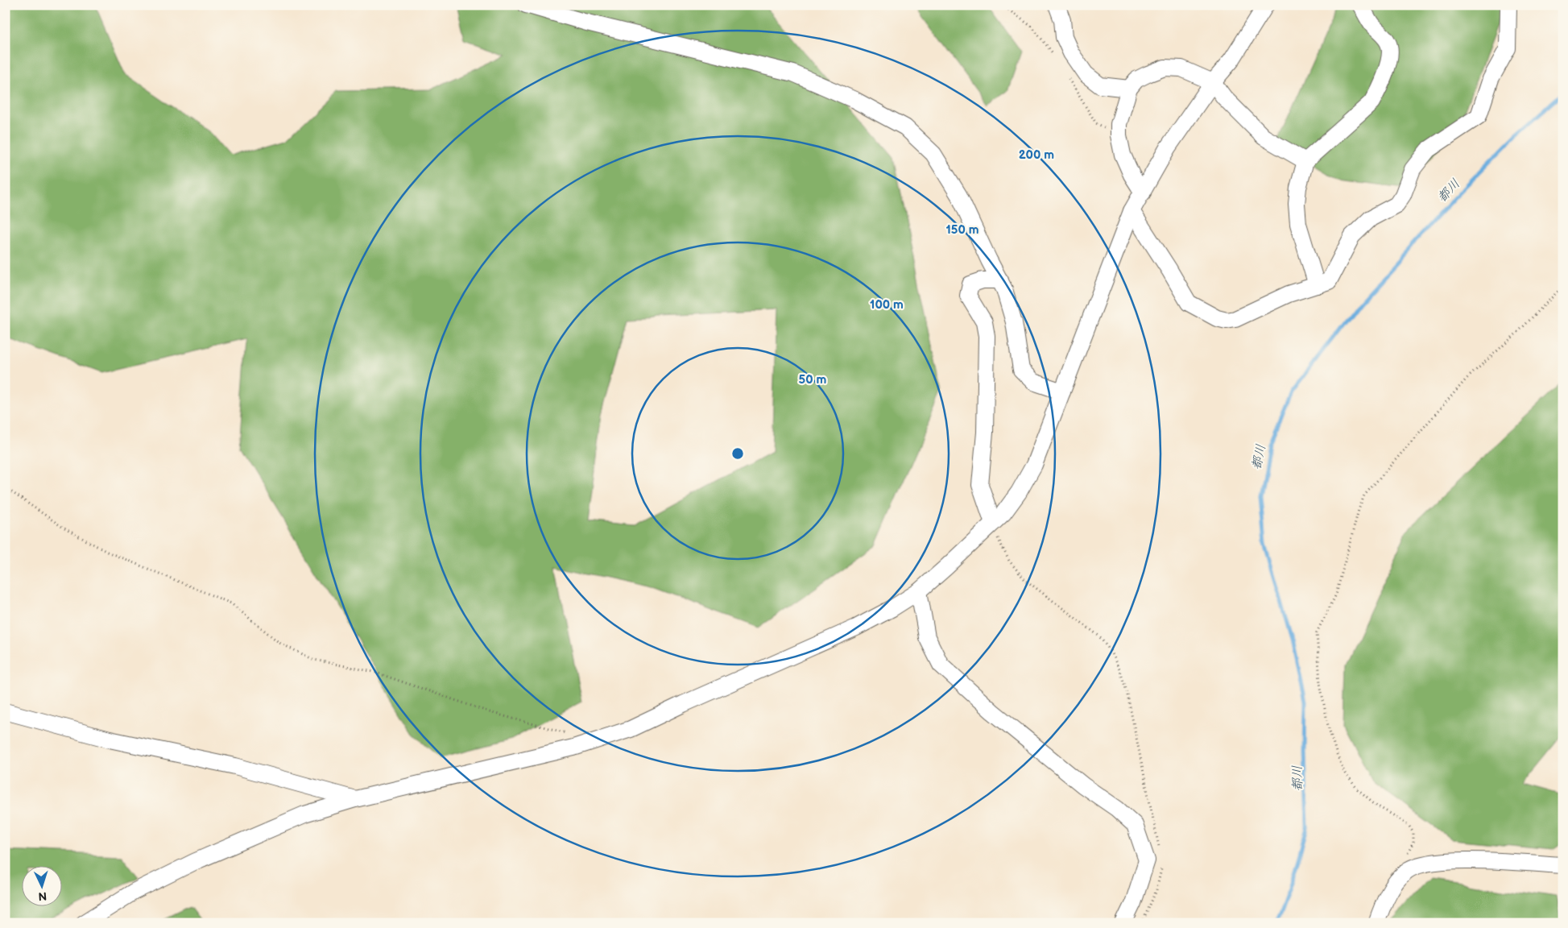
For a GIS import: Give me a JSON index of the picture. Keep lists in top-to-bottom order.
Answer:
{
  "water": ["都川"],
  "north": "bottom",
  "rings": [
    "200 m",
    "150 m",
    "100 m",
    "50 m"
  ]
}
